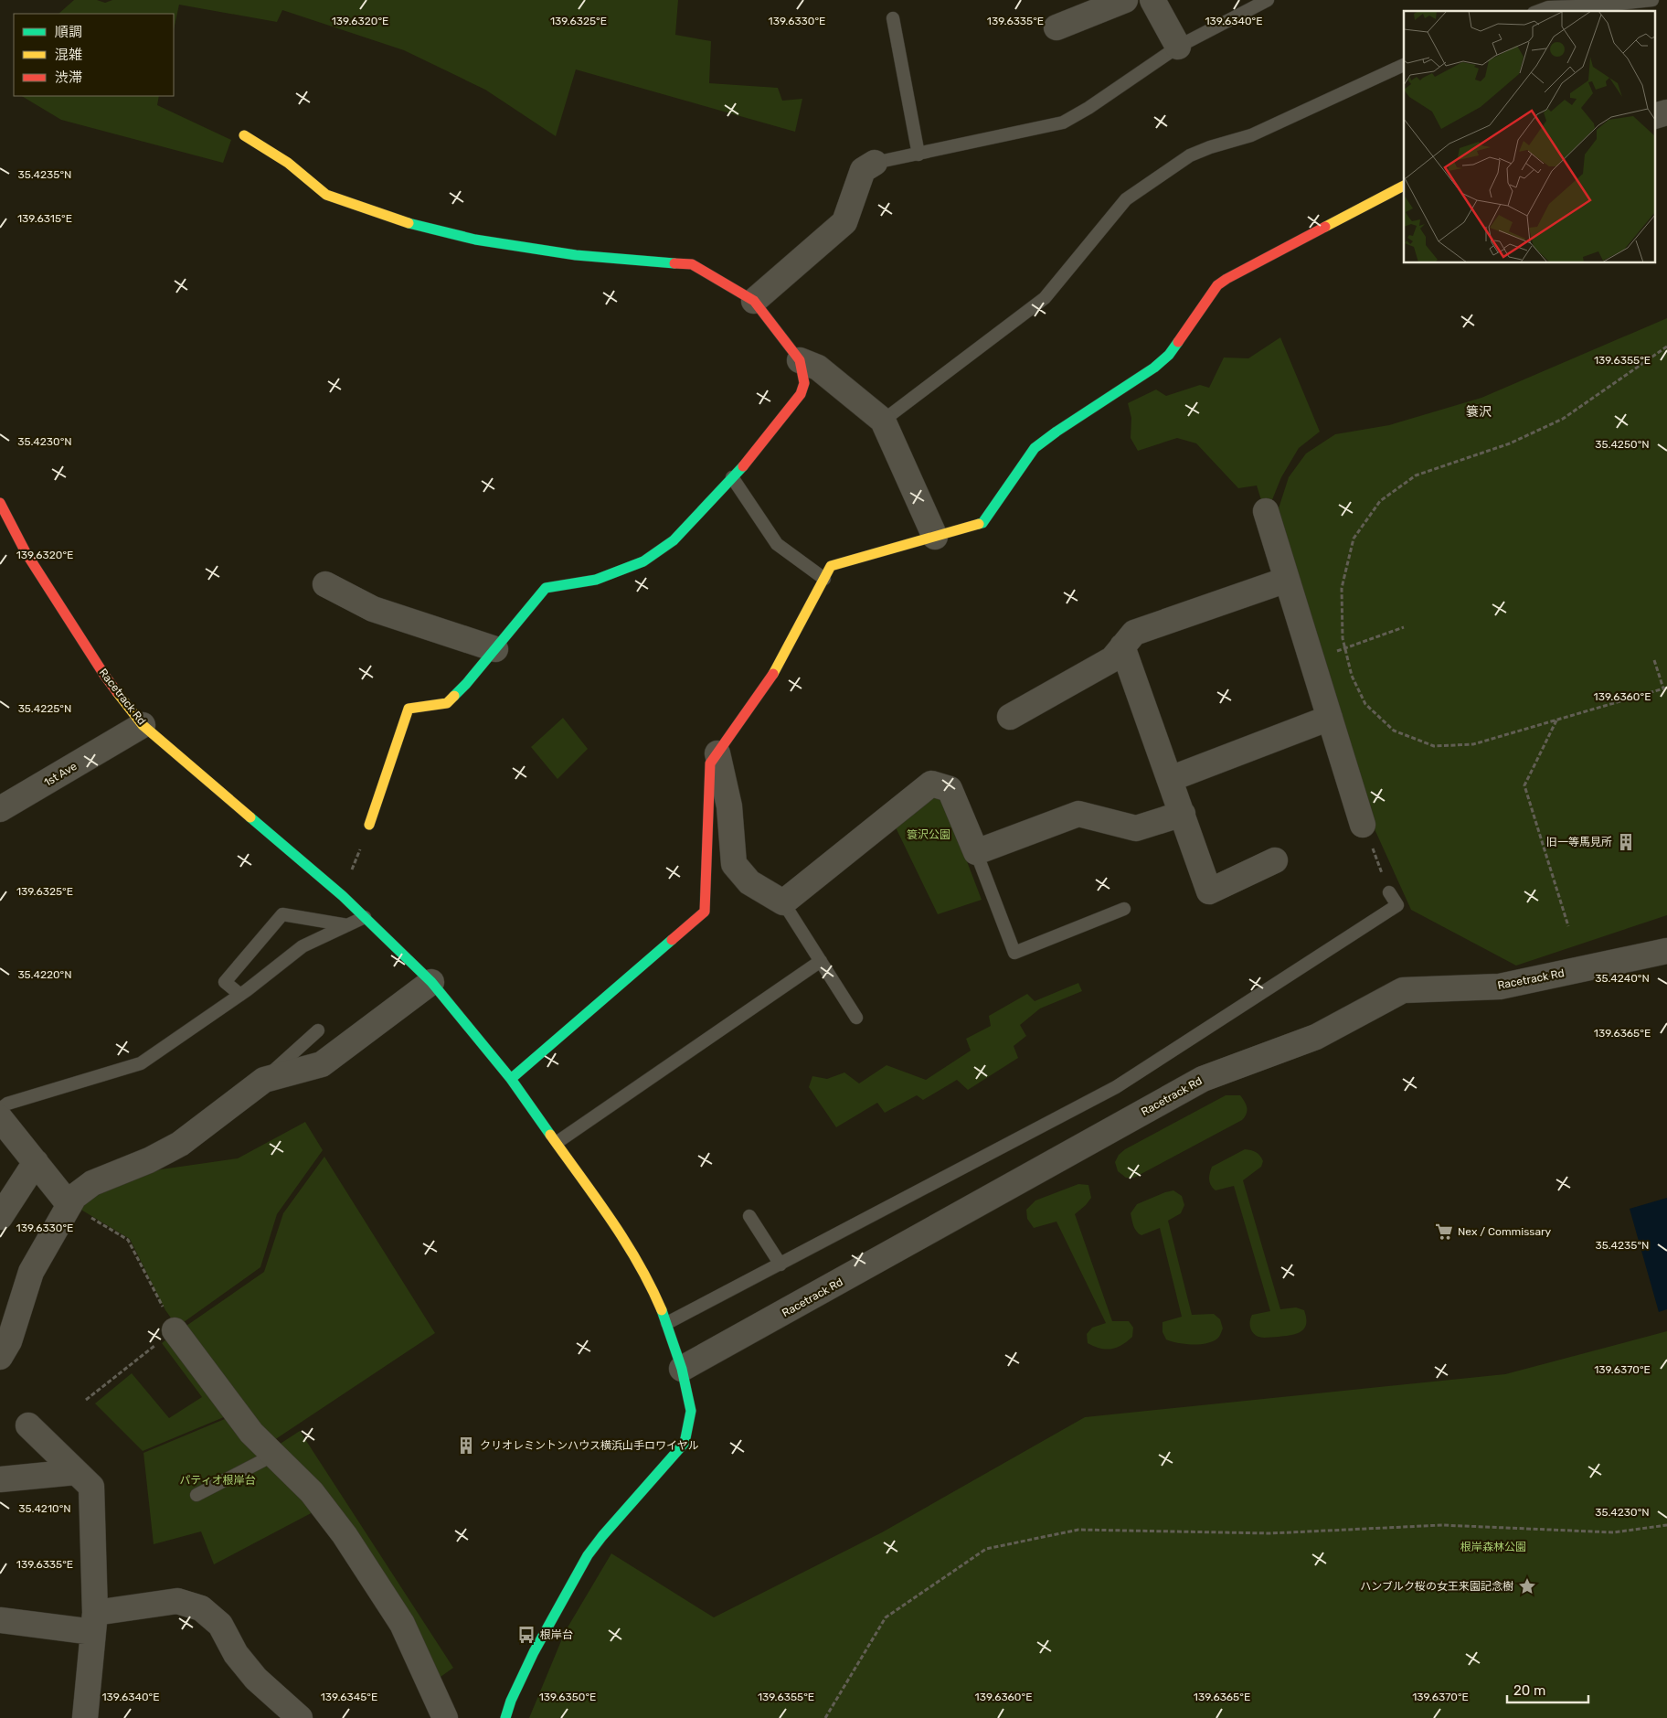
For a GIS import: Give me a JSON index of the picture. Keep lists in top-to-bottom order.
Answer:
{
  "streets": {
    "street": ["Racetrack Rd", "1st Ave"]
  },
  "crossings": [
    ["Racetrack Rd", "1st Ave"]
  ],
  "districts": ["簑沢"],
  "parks": ["簑沢公園", "パティオ根岸台", "根岸森林公園"],
  "places": {
    "building": ["旧一等馬見所", "クリオレミントンハウス横浜山手ロワイヤル"],
    "supermarket": ["Nex / Commissary"],
    "place": ["ハンブルク桜の女王来園記念樹"],
    "bus stop": ["根岸台"]
  },
  "legend": ["順調", "混雑", "渋滞"],
  "scale_bar": "20 m",
  "coordinates": [
    "139.6335°E",
    "139.6320°E",
    "139.6325°E",
    "139.6330°E",
    "139.6340°E",
    "35.4235°N",
    "139.6315°E",
    "139.6355°E",
    "35.4230°N",
    "35.4250°N",
    "139.6360°E",
    "35.4225°N",
    "35.4220°N",
    "35.4240°N",
    "139.6365°E",
    "139.6370°E",
    "35.4210°N",
    "139.6345°E",
    "139.6350°E"
  ]
}
